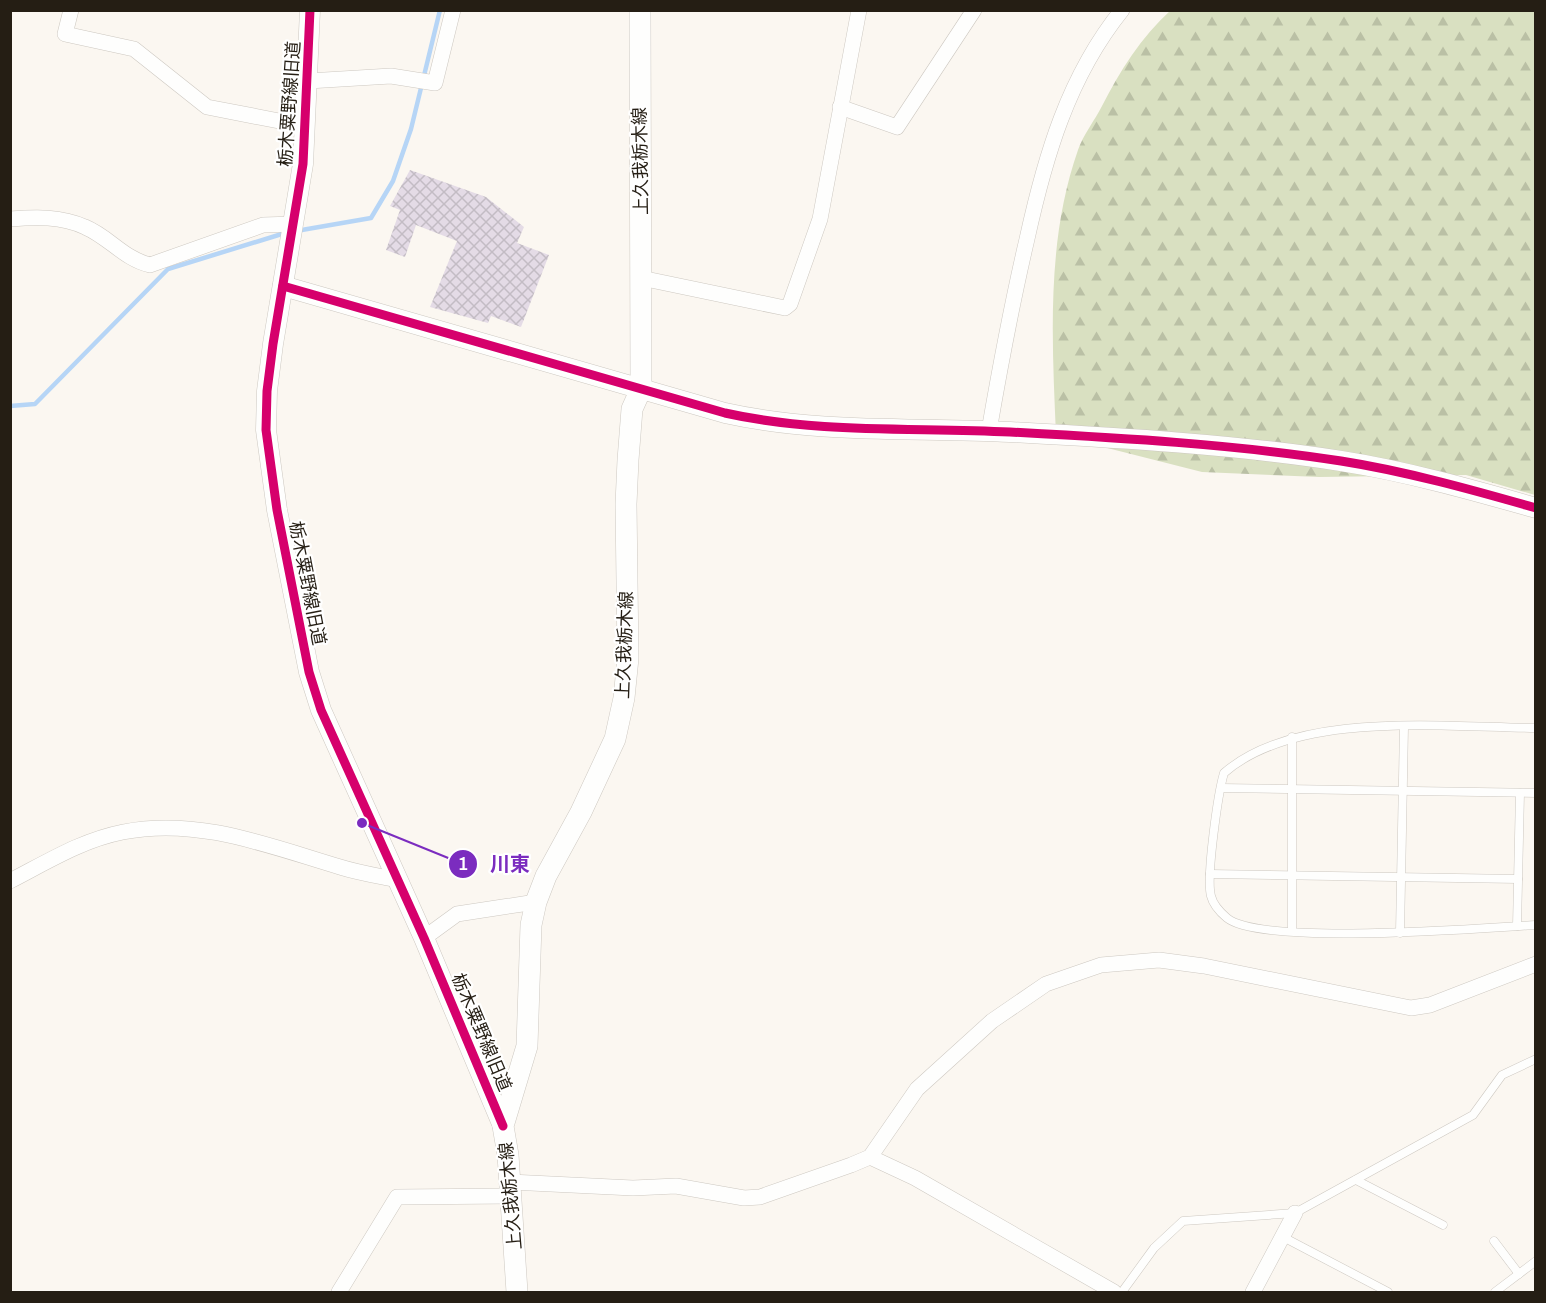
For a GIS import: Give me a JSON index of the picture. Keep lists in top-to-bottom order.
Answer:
{
  "streets": {
    "main road": ["上久我栃木線"],
    "street": ["栃木粟野線旧道"]
  },
  "crossings": [
    ["栃木粟野線旧道", "上久我栃木線"]
  ],
  "places": ["川東"]
}
